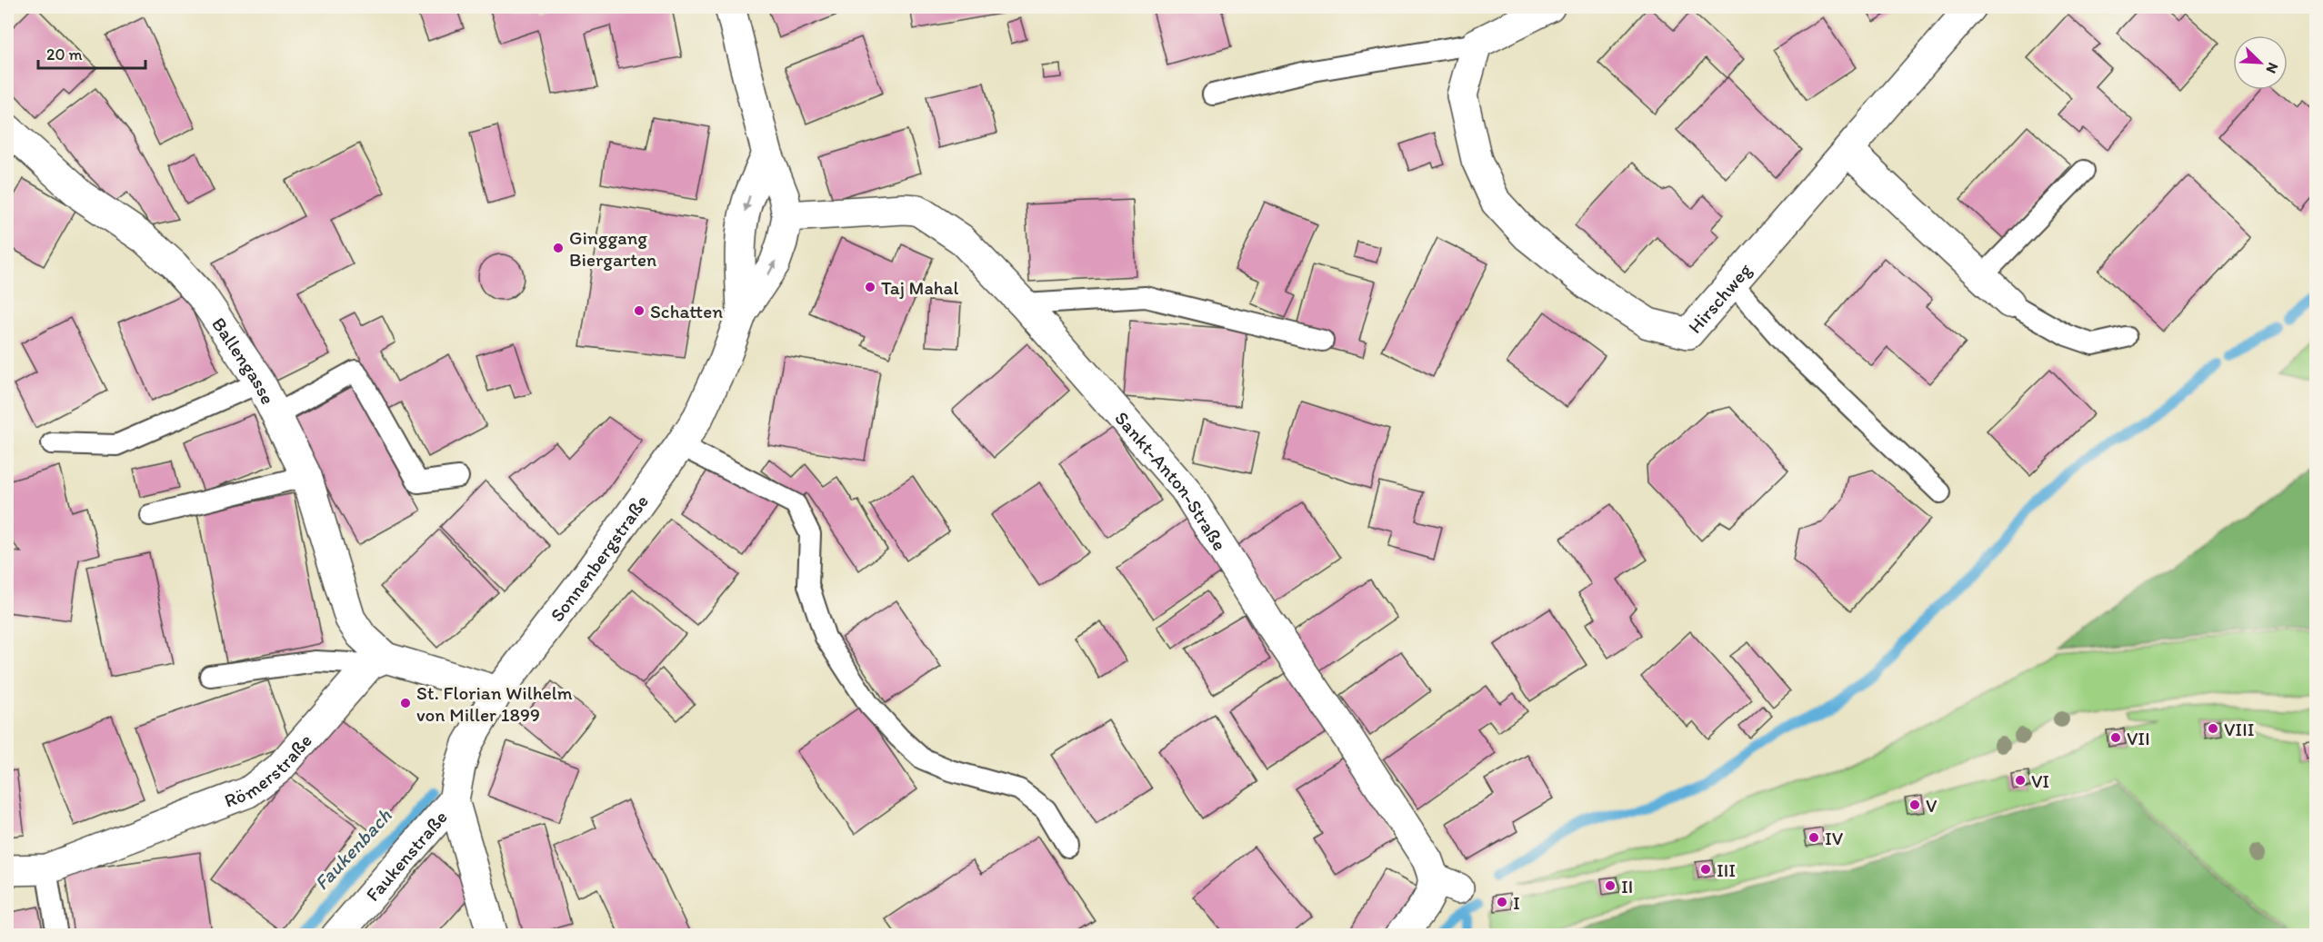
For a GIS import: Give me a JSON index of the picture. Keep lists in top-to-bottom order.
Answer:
{
  "streets": {
    "street": [
      "Hirschweg",
      "Ballengasse",
      "Sankt-Anton-Straße",
      "Sonnenbergstraße",
      "Römerstraße",
      "Faukenstraße"
    ]
  },
  "crossings": [
    ["Ballengasse", "Römerstraße"],
    ["Sankt-Anton-Straße", "Sonnenbergstraße"],
    ["Sonnenbergstraße", "Faukenstraße"]
  ],
  "water": ["Faukenbach"],
  "places": [
    "Ginggang Biergarten",
    "Taj Mahal",
    "Schatten",
    "St. Florian Wilhelm von Miller 1899",
    "VIII",
    "VII",
    "VI",
    "V",
    "IV",
    "III",
    "II",
    "I"
  ],
  "scale_bar": "20 m",
  "north": "bottom right"
}
